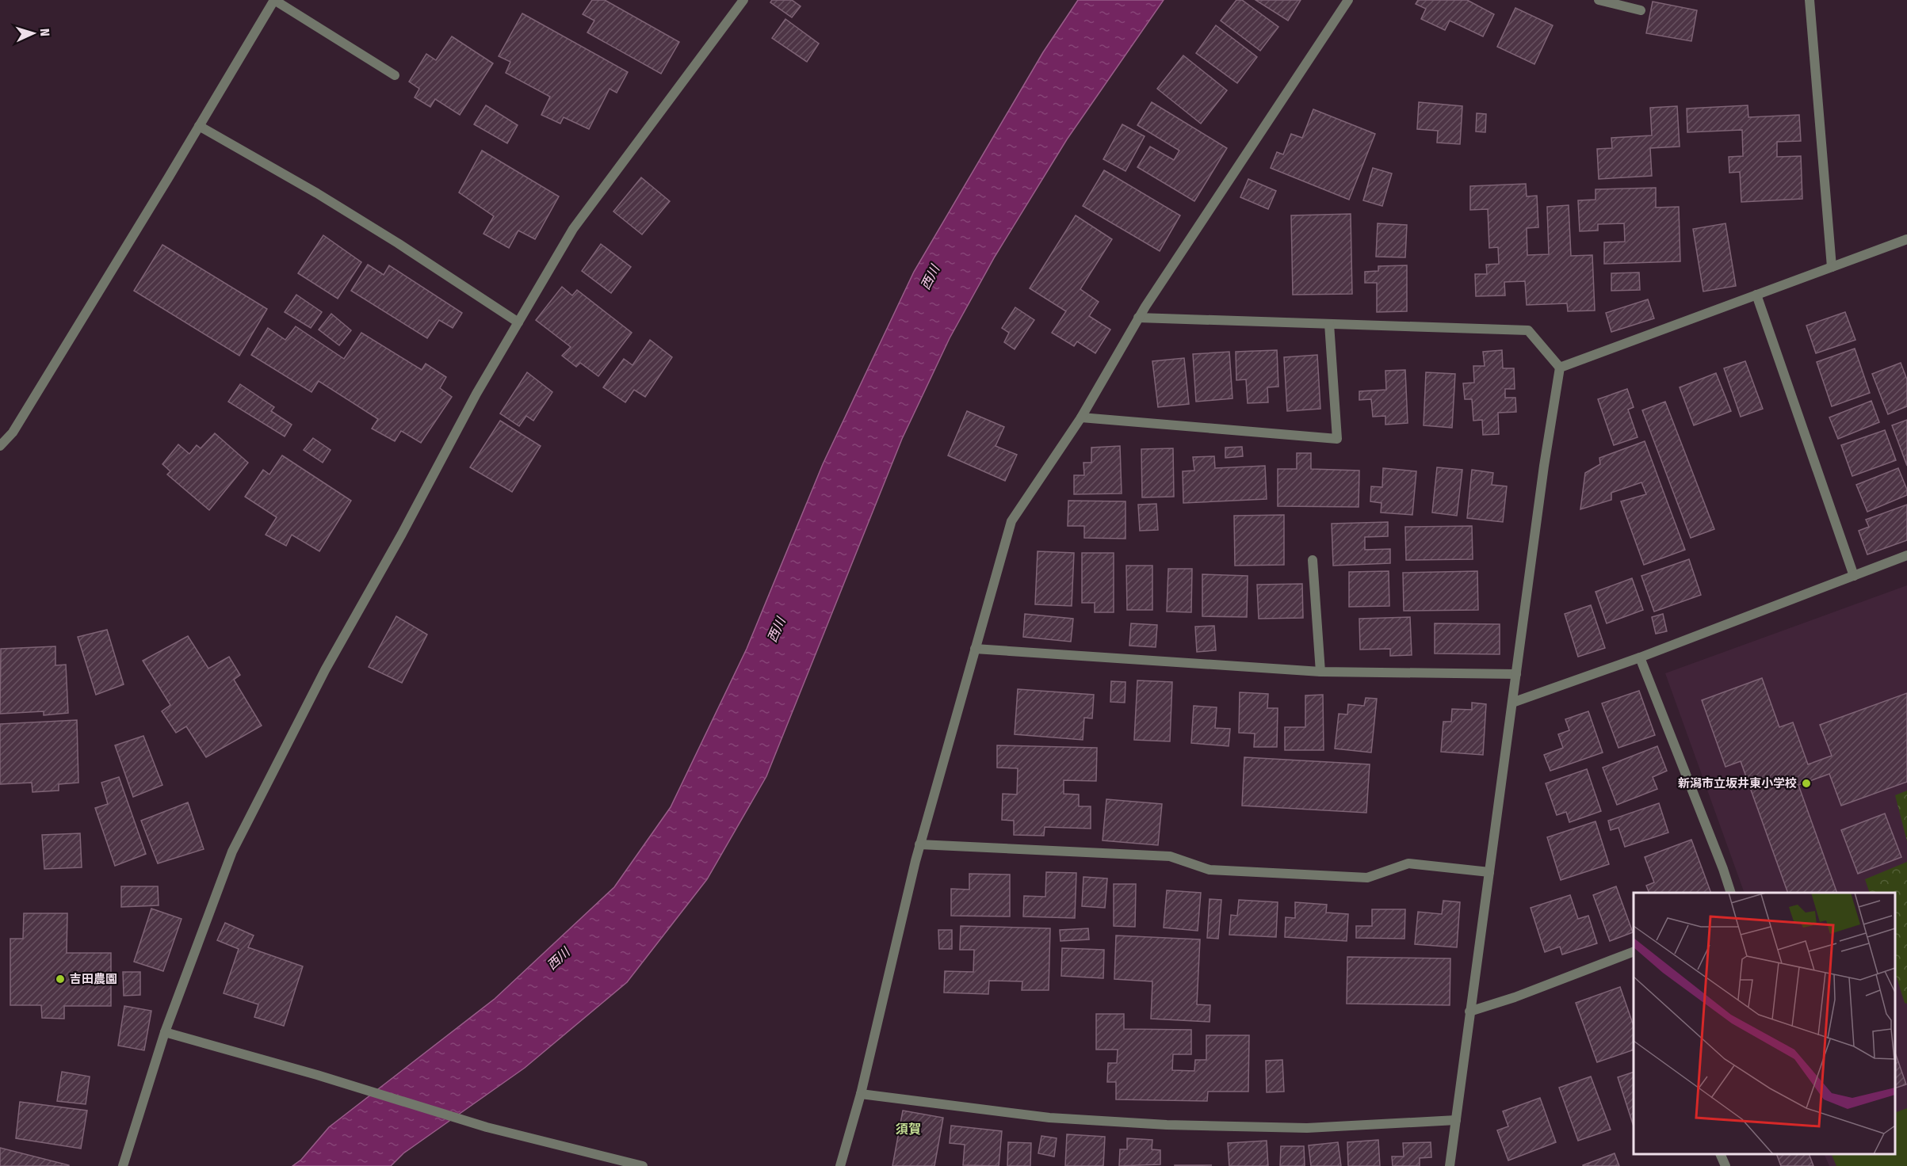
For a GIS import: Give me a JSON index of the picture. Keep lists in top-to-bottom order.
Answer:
{
  "districts": ["須賀"],
  "water": ["西川"],
  "places": ["新潟市立坂井東小学校", "吉田農園"],
  "north": "right"
}
